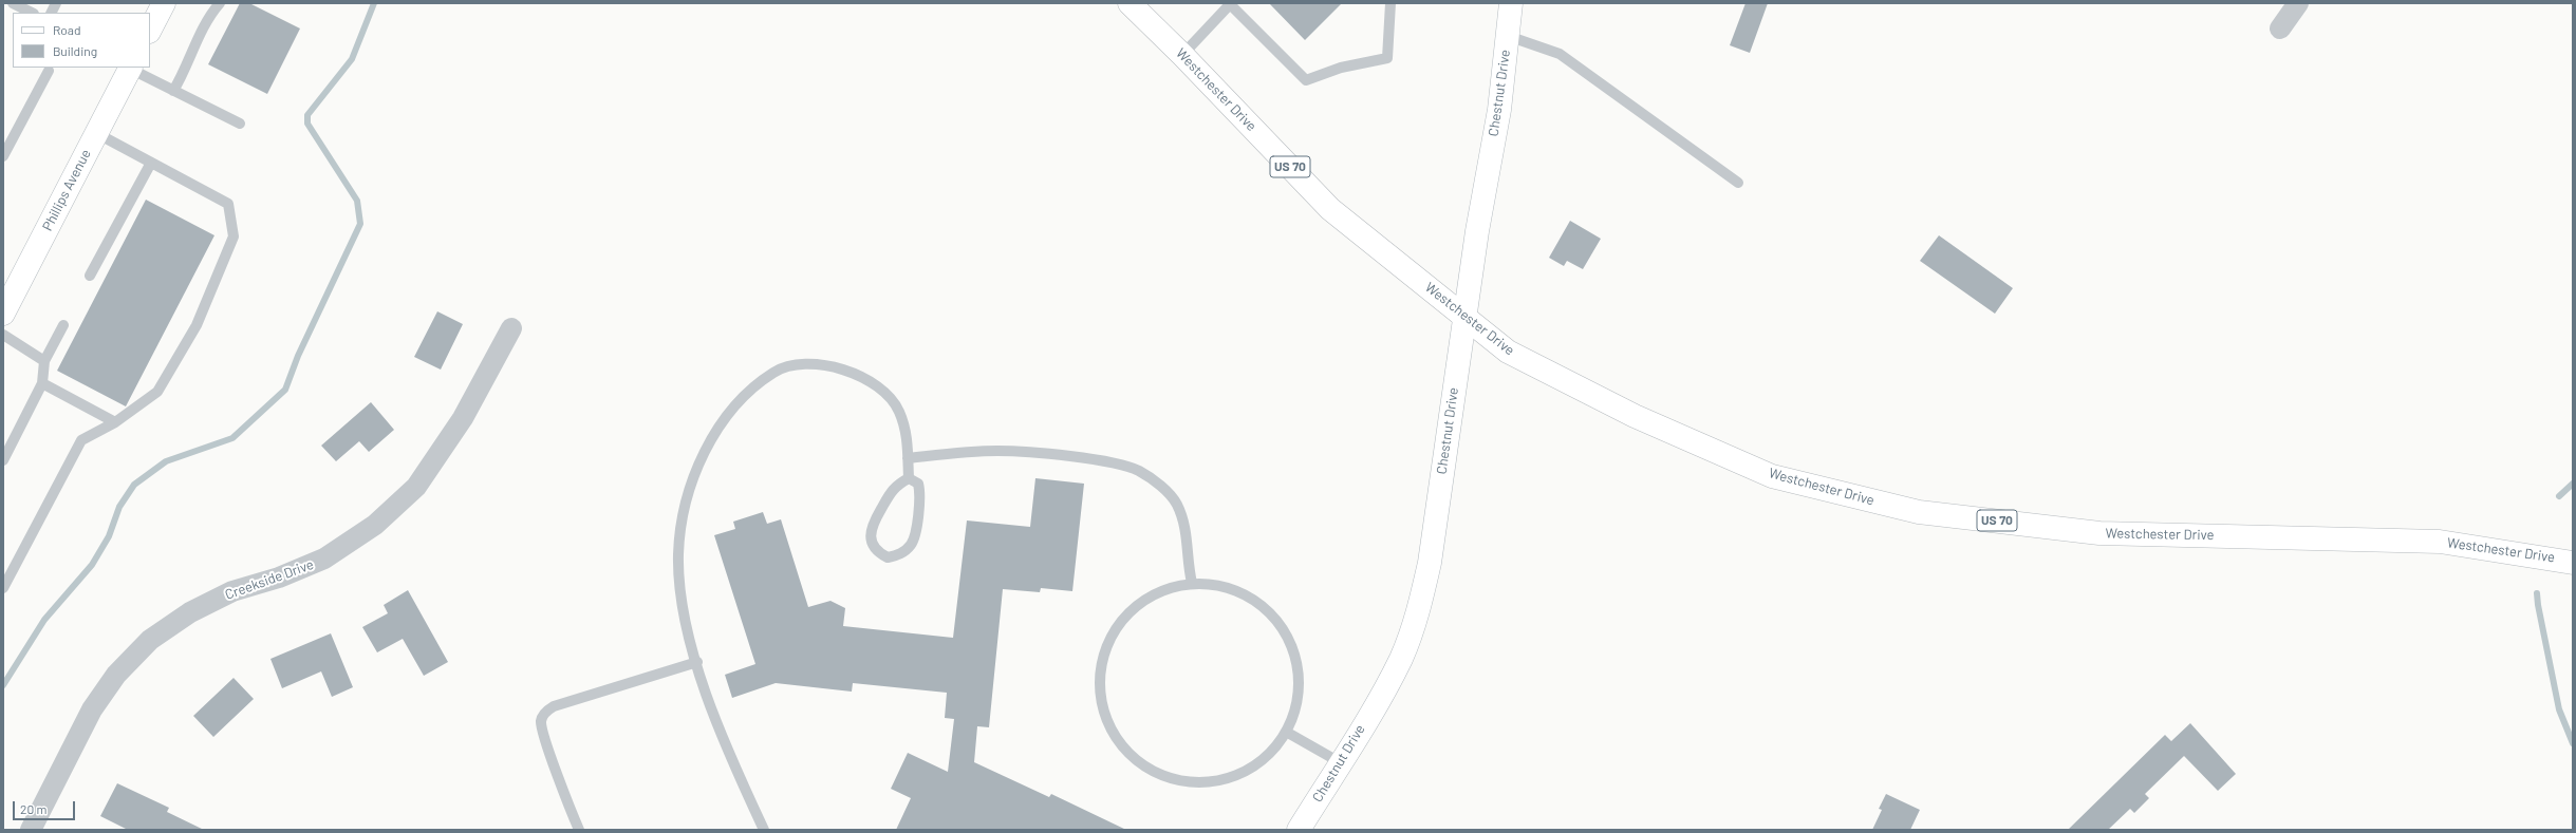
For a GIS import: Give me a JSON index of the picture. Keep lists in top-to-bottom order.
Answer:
{
  "streets": {
    "main road": [
      "Westchester Drive",
      "Chestnut Drive",
      "US 70",
      "Phillips Avenue"
    ],
    "street": ["Creekside Drive"]
  },
  "crossings": [
    ["Westchester Drive", "Chestnut Drive"]
  ],
  "legend": ["Road", "Building"],
  "scale_bar": "20 m"
}
